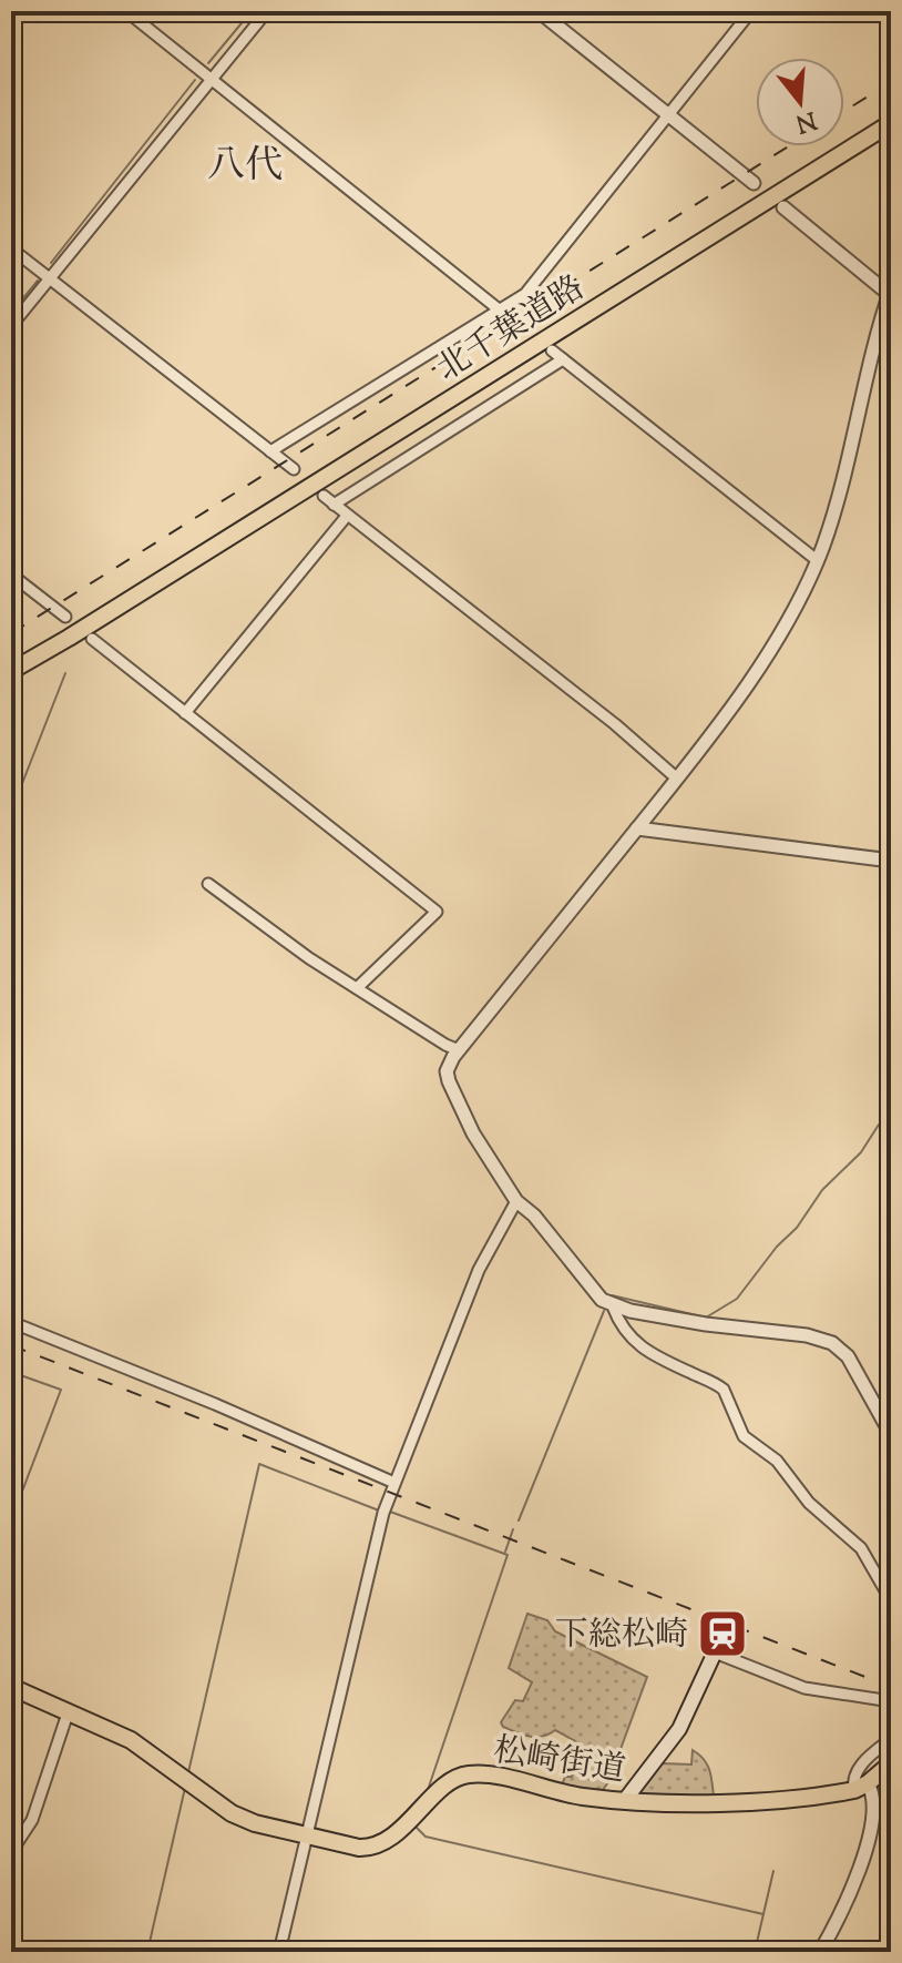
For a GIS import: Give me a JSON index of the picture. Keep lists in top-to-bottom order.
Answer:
{
  "streets": {
    "main road": ["北千葉道路", "松崎街道"]
  },
  "districts": ["八代"],
  "places": {
    "station": ["下総松崎"]
  },
  "north": "bottom"
}
